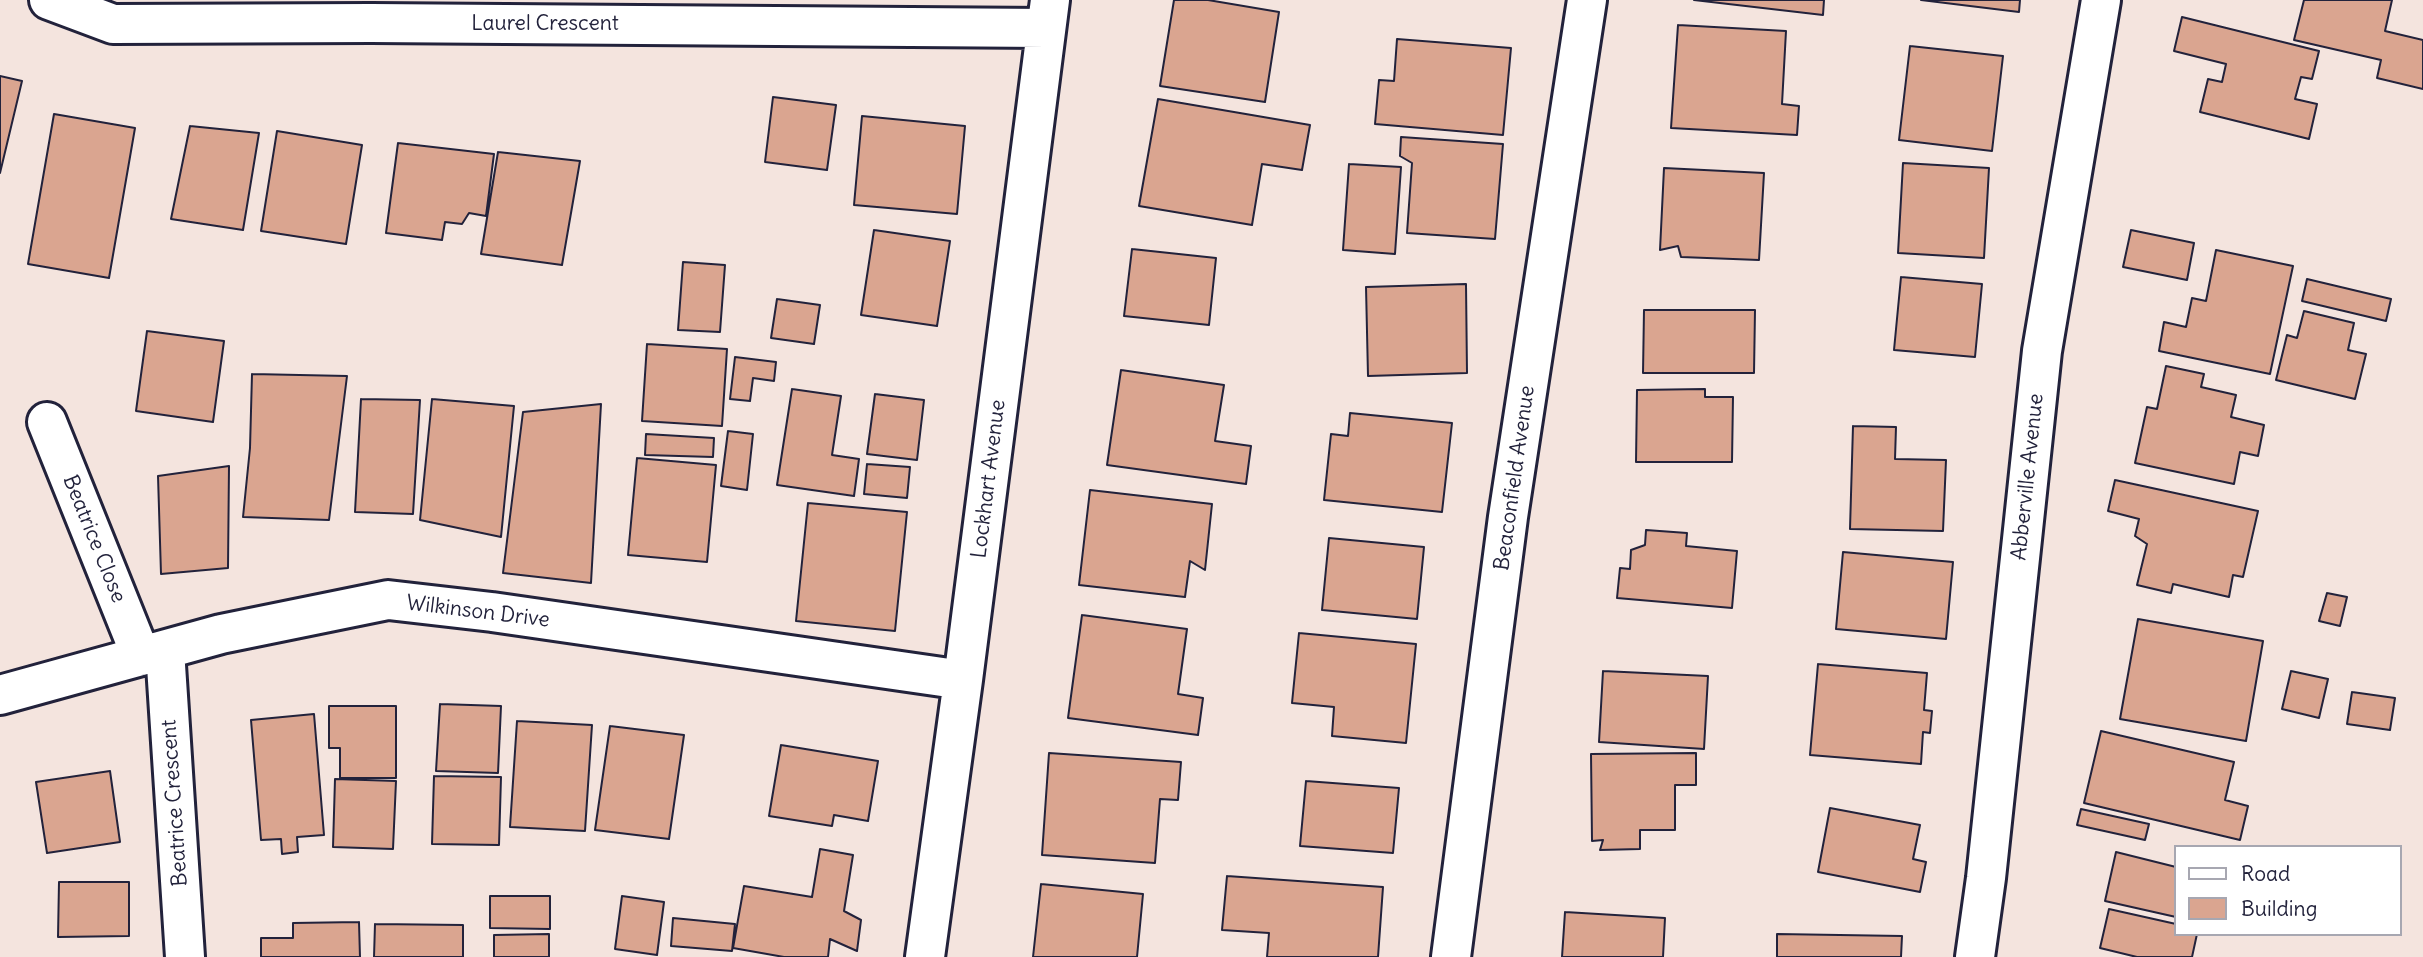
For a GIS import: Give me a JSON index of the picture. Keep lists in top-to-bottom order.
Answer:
{
  "streets": {
    "street": [
      "Laurel Crescent",
      "Abberville Avenue",
      "Beaconfield Avenue",
      "Lockhart Avenue",
      "Beatrice Close",
      "Wilkinson Drive",
      "Beatrice Crescent"
    ]
  },
  "crossings": [
    ["Laurel Crescent", "Lockhart Avenue"],
    ["Lockhart Avenue", "Wilkinson Drive"],
    ["Beatrice Close", "Wilkinson Drive"],
    ["Beatrice Close", "Beatrice Crescent"],
    ["Wilkinson Drive", "Beatrice Crescent"]
  ],
  "legend": ["Road", "Building"]
}
